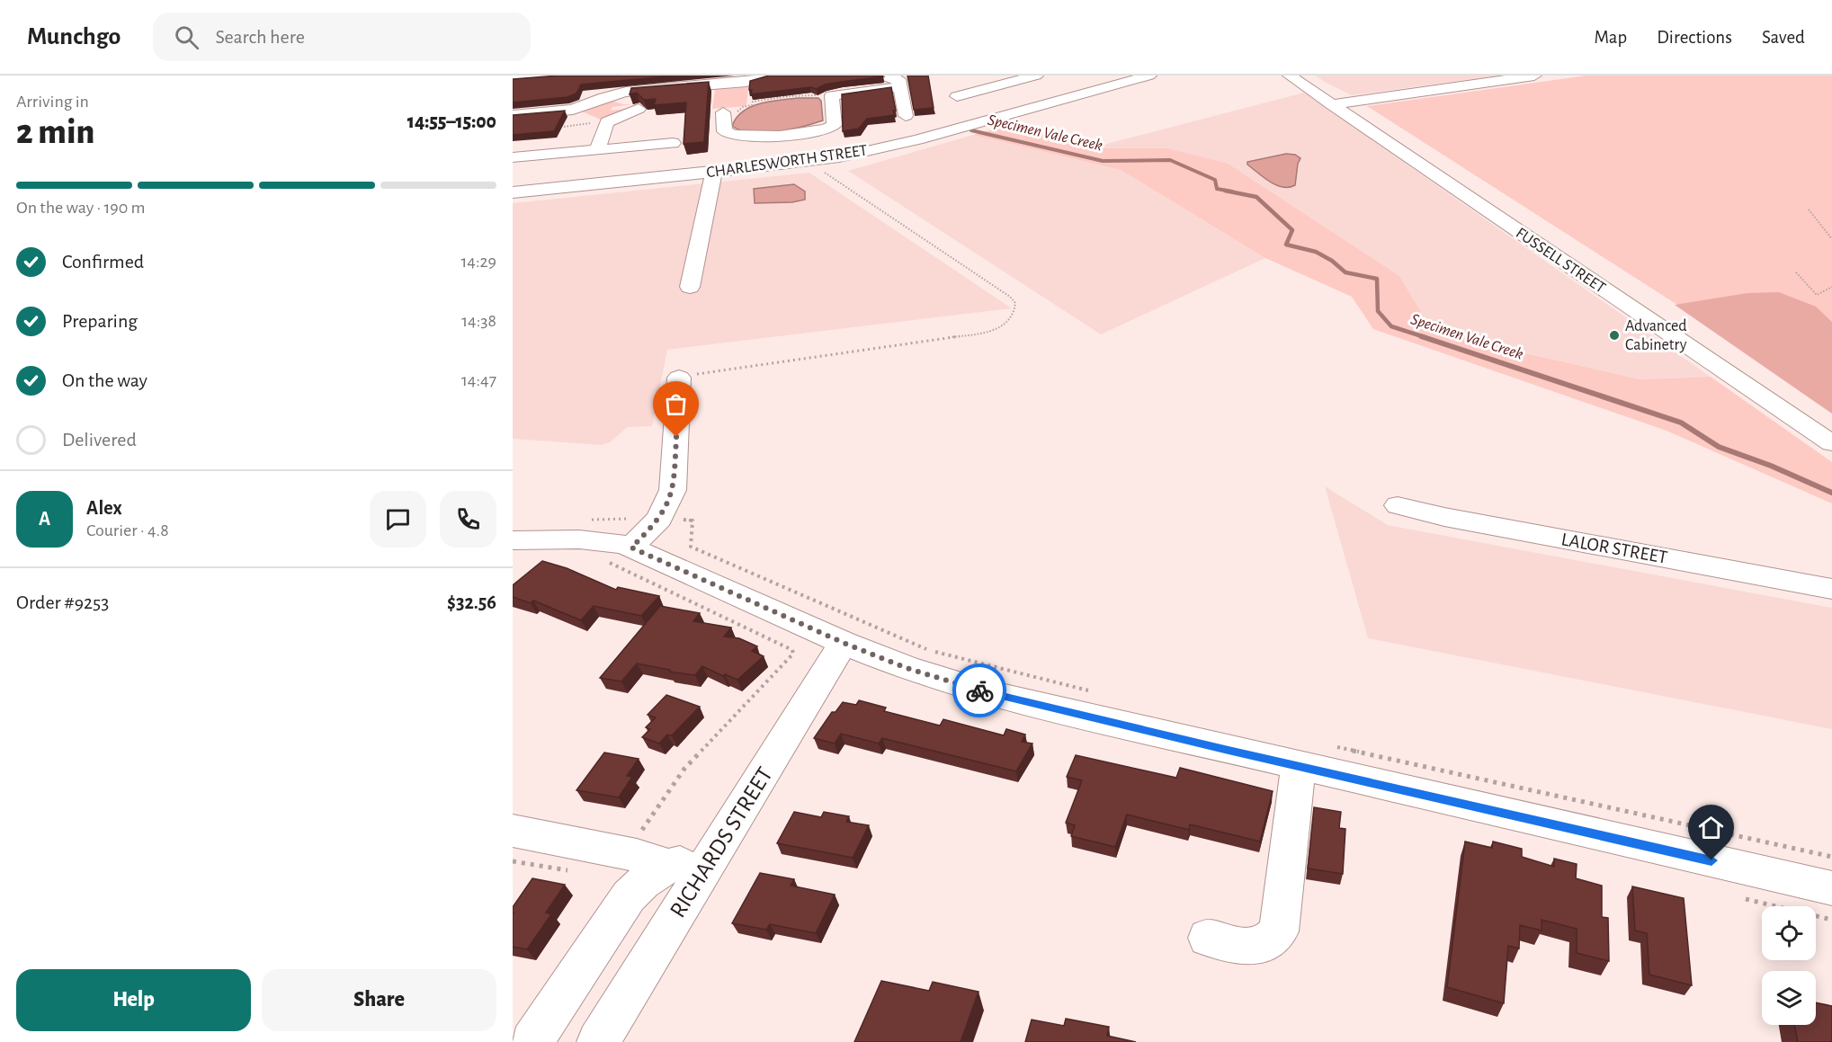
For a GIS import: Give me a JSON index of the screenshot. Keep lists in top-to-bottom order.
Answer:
{
  "streets": {
    "street": [
      "CHARLESWORTH STREET",
      "FUSSELL STREET",
      "LALOR STREET",
      "RICHARDS STREET"
    ]
  },
  "water": ["Specimen Vale Creek"],
  "places": ["Advanced Cabinetry"],
  "page": {
    "header": "Munchgo",
    "search": "Search here",
    "nav": ["Map", "Directions", "Saved"],
    "heading": ["2 min", "Arriving in", "14:55–15:00"],
    "panel": [
      "Alex",
      "Courier · 4.8",
      "Order #9253",
      "$32.56"
    ],
    "bar": "On the way · 190 m",
    "list": [
      ["Confirmed", "14:29"],
      ["Preparing", "14:38"],
      ["On the way", "14:47"],
      "Delivered"
    ],
    "round": "A",
    "buttons": ["Help", "Share"]
  }
}
